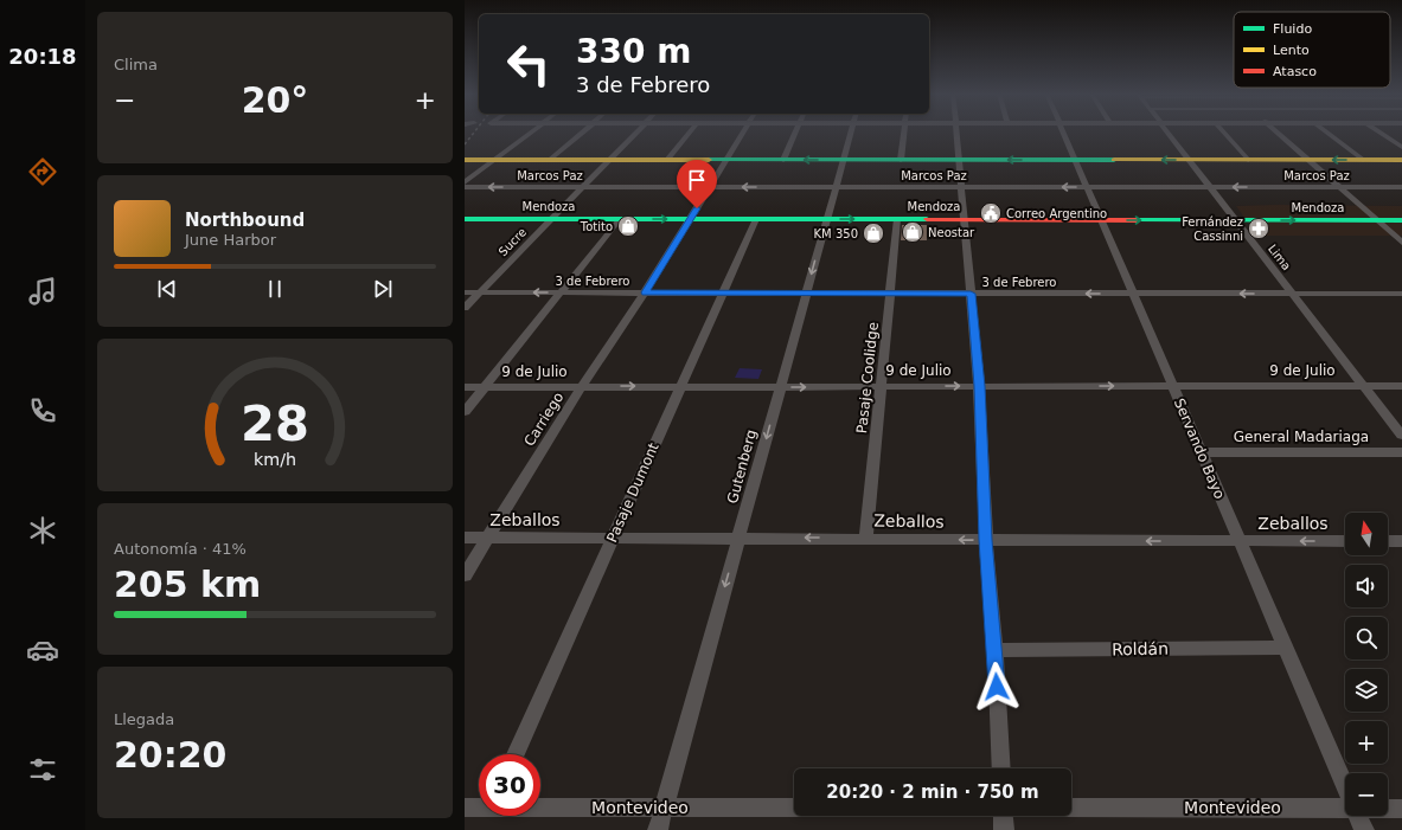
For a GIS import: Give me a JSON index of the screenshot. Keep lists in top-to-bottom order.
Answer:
{
  "streets": {
    "main road": ["Mendoza"],
    "street": [
      "Marcos Paz",
      "Sucre",
      "Lima",
      "3 de Febrero",
      "9 de Julio",
      "Pasaje Coolidge",
      "Carriego",
      "General Madariaga",
      "Servando Bayo",
      "Gutenberg",
      "Pasaje Dumont",
      "Zeballos",
      "Roldán",
      "Montevideo"
    ]
  },
  "crossings": [
    ["Marcos Paz", "Sucre"],
    ["Marcos Paz", "Lima"],
    ["Marcos Paz", "Carriego"],
    ["Marcos Paz", "Servando Bayo"],
    ["Marcos Paz", "Gutenberg"],
    ["Mendoza", "Sucre"],
    ["Mendoza", "Lima"],
    ["Mendoza", "Pasaje Coolidge"],
    ["Mendoza", "Carriego"],
    ["Mendoza", "Servando Bayo"],
    ["Mendoza", "Gutenberg"],
    ["Mendoza", "Pasaje Dumont"],
    ["Sucre", "3 de Febrero"],
    ["Lima", "3 de Febrero"],
    ["Lima", "9 de Julio"],
    ["3 de Febrero", "Pasaje Coolidge"],
    ["3 de Febrero", "Carriego"],
    ["3 de Febrero", "Servando Bayo"],
    ["3 de Febrero", "Gutenberg"],
    ["3 de Febrero", "Pasaje Dumont"],
    ["9 de Julio", "Pasaje Coolidge"],
    ["9 de Julio", "Carriego"],
    ["9 de Julio", "Servando Bayo"],
    ["9 de Julio", "Gutenberg"],
    ["9 de Julio", "Pasaje Dumont"],
    ["Pasaje Coolidge", "Zeballos"],
    ["Carriego", "Zeballos"],
    ["General Madariaga", "Servando Bayo"],
    ["Servando Bayo", "Zeballos"],
    ["Servando Bayo", "Roldán"],
    ["Gutenberg", "Zeballos"],
    ["Gutenberg", "Montevideo"],
    ["Pasaje Dumont", "Zeballos"]
  ],
  "one_way": [
    "Marcos Paz",
    "3 de Febrero",
    "9 de Julio",
    "Gutenberg",
    "Zeballos"
  ],
  "places": {
    "public building": ["Correo Argentino"],
    "shop": ["Totito", "Neostar", "KM 350"],
    "pharmacy": ["Fernández Cassinni"]
  },
  "legend": ["Fluido", "Lento", "Atasco"],
  "north": "top",
  "page": {
    "tabs": "20:18",
    "tile": [
      "Clima",
      ["Autonomía · 41%", "205 km"],
      ["Llegada", "20:20"]
    ],
    "turn": ["330 m", "3 de Febrero"],
    "heat": ["−", "20°", "+"],
    "song": ["Northbound", "June Harbor"],
    "map_buttons": ["+", "−"],
    "limit": "30",
    "trip": "20:20 · 2 min · 750 m",
    "gauge": ["28", "km/h"]
  }
}
